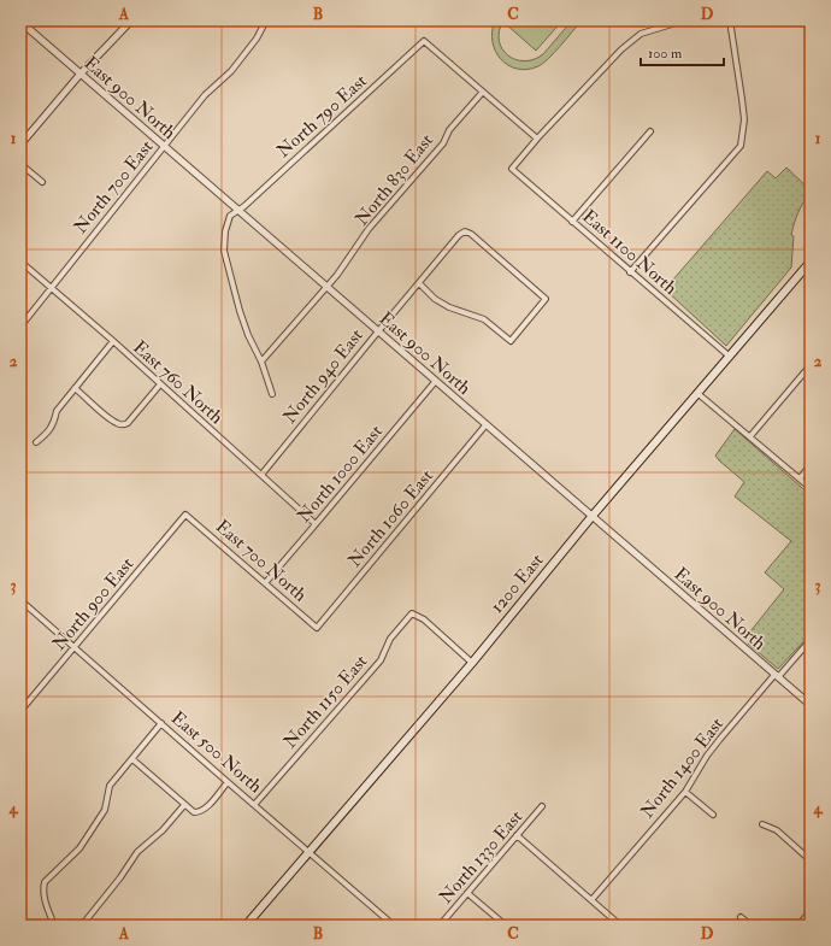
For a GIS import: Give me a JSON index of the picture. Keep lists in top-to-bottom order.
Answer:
{
  "streets": {
    "main road": ["1200 East"],
    "street": [
      "East 900 North",
      "North 790 East",
      "North 830 East",
      "North 700 East",
      "East 1100 North",
      "North 940 East",
      "East 760 North",
      "North 1000 East",
      "North 1060 East",
      "East 700 North",
      "North 900 East",
      "North 1150 East",
      "East 500 North",
      "North 1400 East",
      "North 1330 East"
    ]
  },
  "crossings": [
    ["East 900 North", "North 790 East"],
    ["East 900 North", "North 830 East"],
    ["East 900 North", "North 700 East"],
    ["East 900 North", "North 940 East"],
    ["East 900 North", "North 1000 East"],
    ["East 900 North", "North 1060 East"],
    ["East 900 North", "1200 East"],
    ["East 900 North", "North 1400 East"],
    ["North 790 East", "North 830 East"],
    ["North 700 East", "East 760 North"],
    ["East 1100 North", "1200 East"],
    ["North 940 East", "East 760 North"],
    ["East 760 North", "North 1000 East"],
    ["North 1000 East", "East 700 North"],
    ["North 1060 East", "East 700 North"],
    ["East 700 North", "North 900 East"],
    ["1200 East", "North 1150 East"],
    ["1200 East", "East 500 North"],
    ["North 900 East", "East 500 North"],
    ["North 1150 East", "East 500 North"]
  ],
  "scale_bar": "100 m",
  "grid": {
    "columns": [
      "A",
      "B",
      "C",
      "D"
    ],
    "rows": [
      "1",
      "2",
      "3",
      "4"
    ]
  }
}
